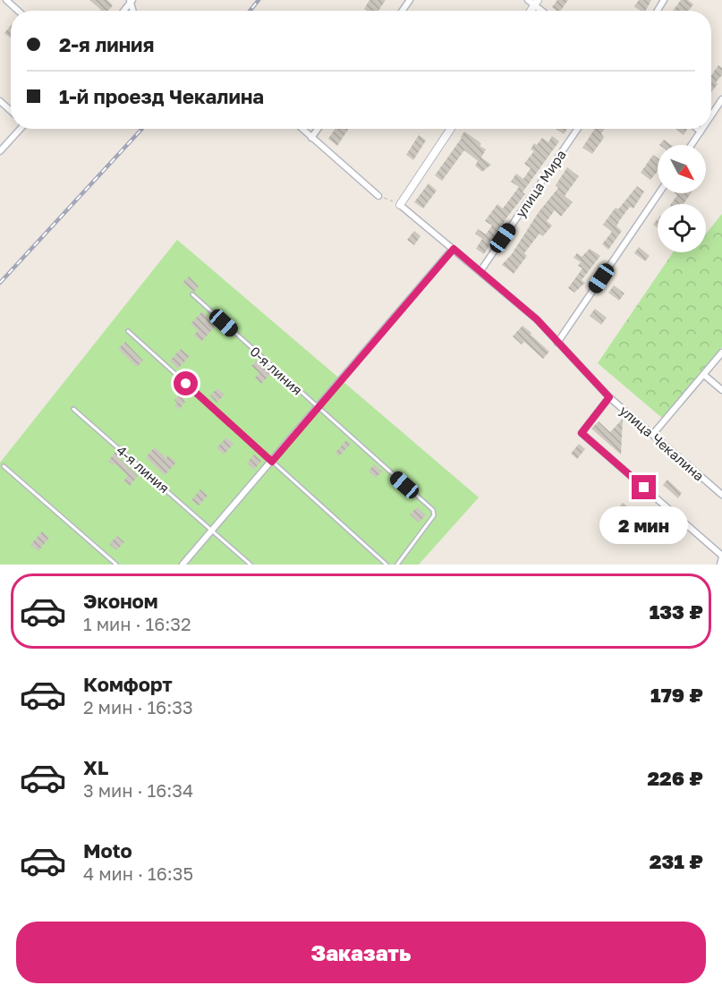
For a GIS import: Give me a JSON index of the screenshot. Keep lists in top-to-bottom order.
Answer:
{
  "streets": {
    "street": ["улица Мира", "улица Чекалина"],
    "lane": ["0-я линия", "4-я линия"]
  },
  "crossings": [
    ["улица Мира", "улица Чекалина"]
  ],
  "north": "bottom right",
  "page": {
    "banner": ["2-я линия", "1-й проезд Чекалина"],
    "bubble": "2 мин",
    "list": [
      {
        "name": "Эконом",
        "note": "1 мин · 16:32",
        "value": "133 ₽"
      },
      {
        "name": "Комфорт",
        "note": "2 мин · 16:33",
        "value": "179 ₽"
      },
      {
        "name": "XL",
        "note": "3 мин · 16:34",
        "value": "226 ₽"
      },
      {
        "name": "Moto",
        "note": "4 мин · 16:35",
        "value": "231 ₽"
      }
    ],
    "buttons": "Заказать"
  }
}
